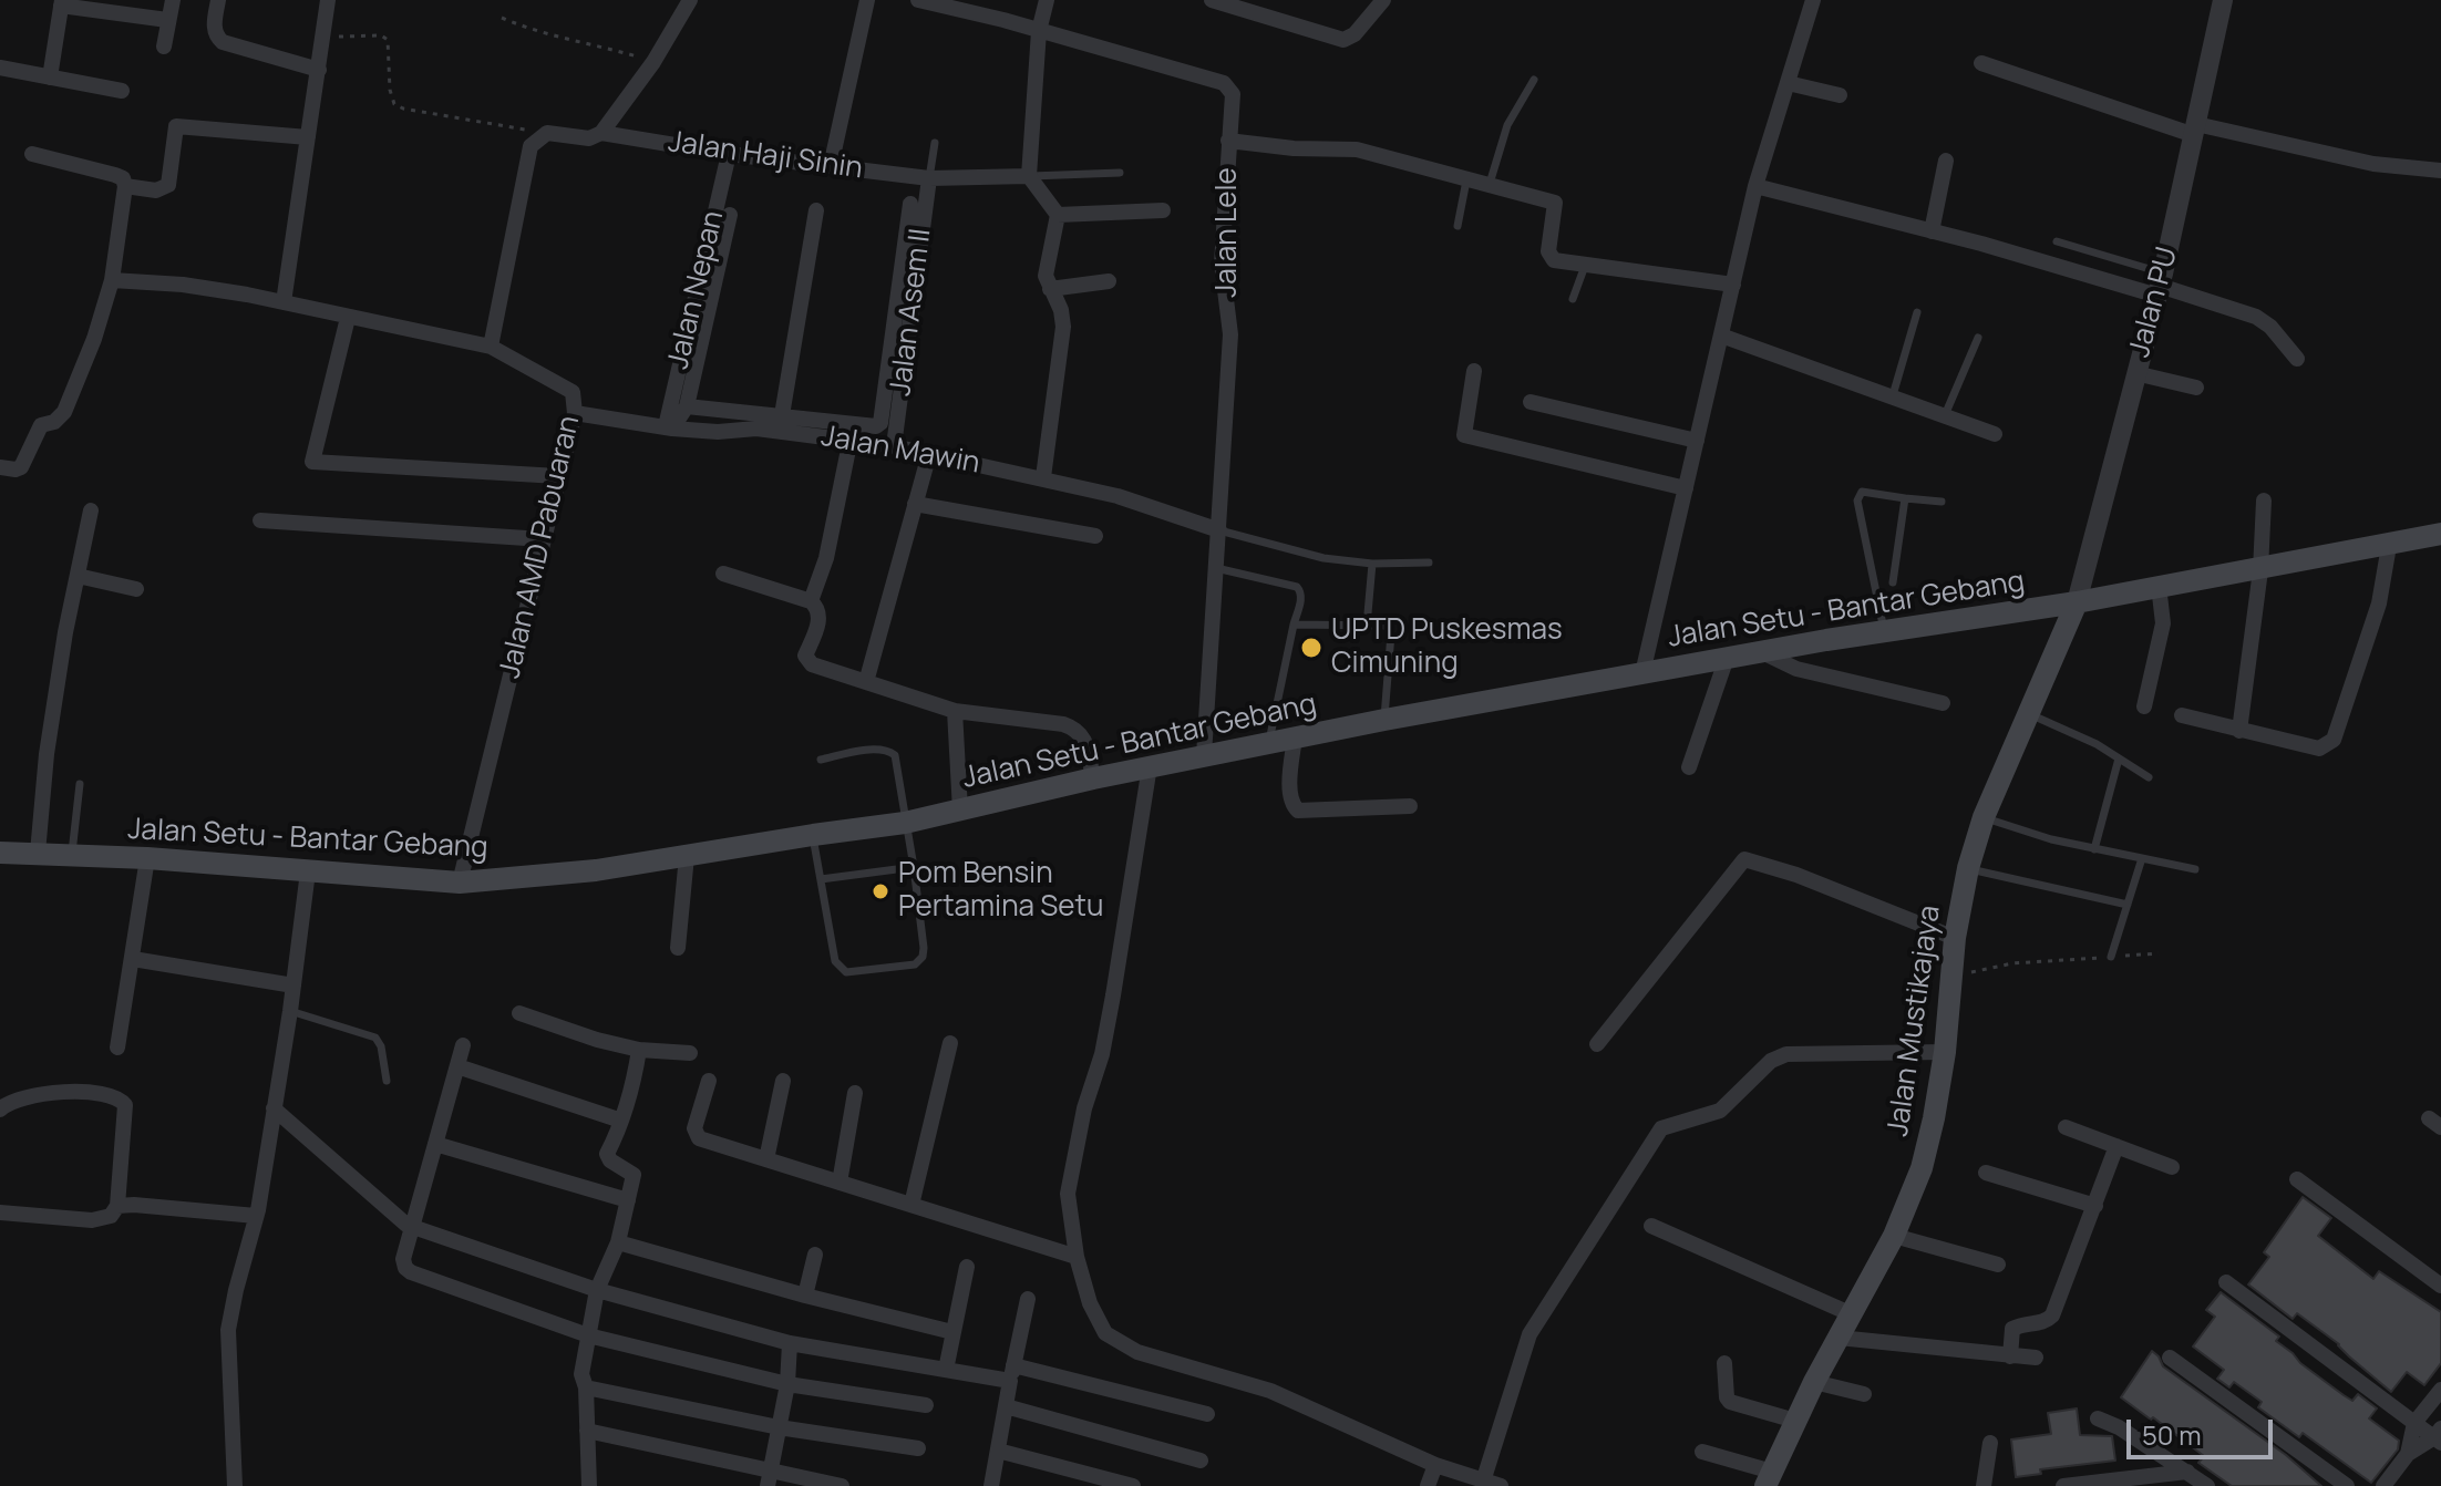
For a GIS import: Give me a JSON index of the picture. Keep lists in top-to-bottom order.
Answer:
{
  "streets": {
    "main road": ["Jalan Setu - Bantar Gebang", "Jalan Mustikajaya"],
    "street": [
      "Jalan Haji Sinin",
      "Jalan Lele",
      "Jalan Nepan",
      "Jalan PU",
      "Jalan Asem II",
      "Jalan Mawin",
      "Jalan AMD Pabuaran"
    ]
  },
  "crossings": [
    ["Jalan Haji Sinin", "Jalan Nepan"],
    ["Jalan Haji Sinin", "Jalan Asem II"],
    ["Jalan Lele", "Jalan Mawin"],
    ["Jalan Lele", "Jalan Setu - Bantar Gebang"],
    ["Jalan Nepan", "Jalan Mawin"],
    ["Jalan PU", "Jalan Setu - Bantar Gebang"],
    ["Jalan PU", "Jalan Mustikajaya"],
    ["Jalan Asem II", "Jalan Mawin"],
    ["Jalan Mawin", "Jalan AMD Pabuaran"],
    ["Jalan AMD Pabuaran", "Jalan Setu - Bantar Gebang"],
    ["Jalan Setu - Bantar Gebang", "Jalan Mustikajaya"]
  ],
  "places": ["UPTD Puskesmas Cimuning", "Pom Bensin Pertamina Setu"],
  "scale_bar": "50 m"
}
